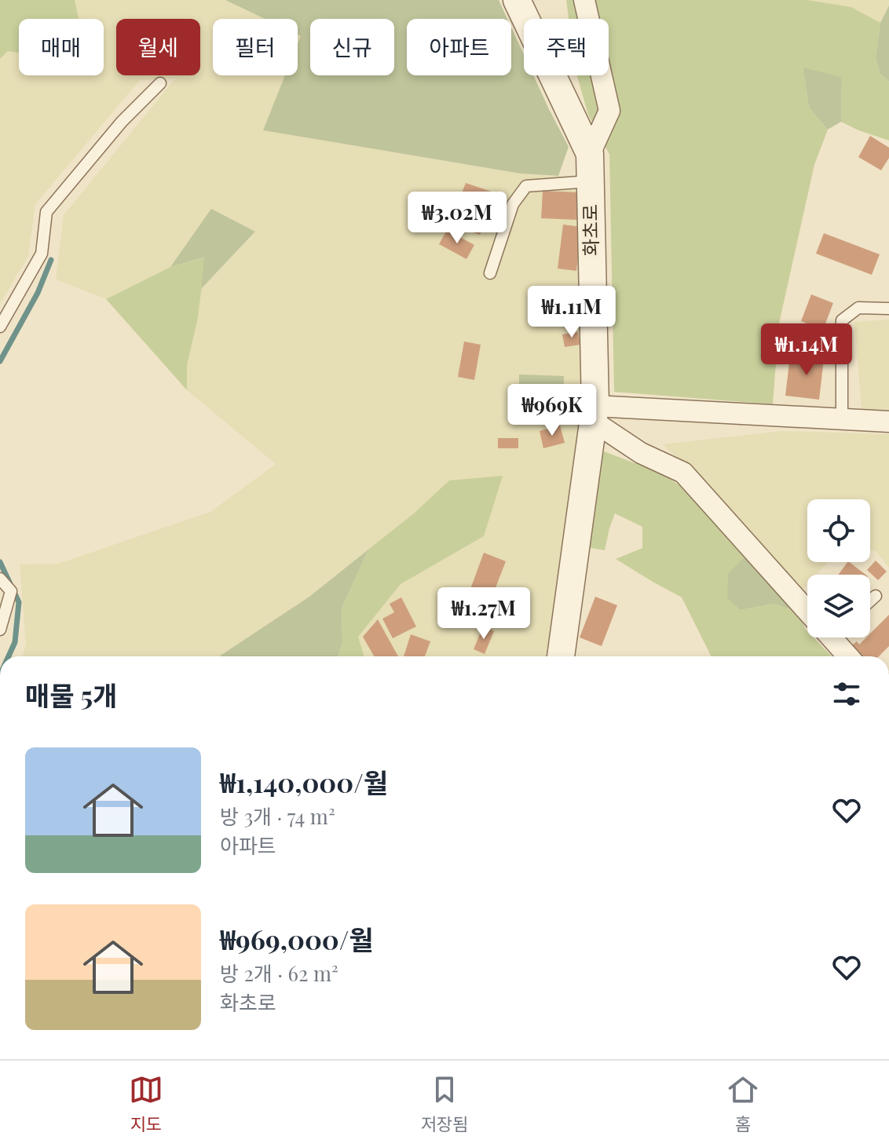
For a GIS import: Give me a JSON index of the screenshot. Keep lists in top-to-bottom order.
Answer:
{
  "streets": {
    "street": ["화초로"]
  },
  "page": {
    "chip": [
      "매매",
      "월세",
      "필터",
      "신규",
      "아파트",
      "주택"
    ],
    "price": [
      "₩3.02M",
      "₩1.11M",
      "₩1.14M",
      "₩969K",
      "₩1.27M"
    ],
    "heading": "매물 5개",
    "list": [
      {
        "name": "₩1,140,000/월",
        "note": "방 3개 · 74 m² · 아파트"
      },
      {
        "name": "₩969,000/월",
        "note": "방 2개 · 62 m² · 화초로"
      }
    ],
    "tabs": ["지도", "저장됨", "홈"]
  }
}
